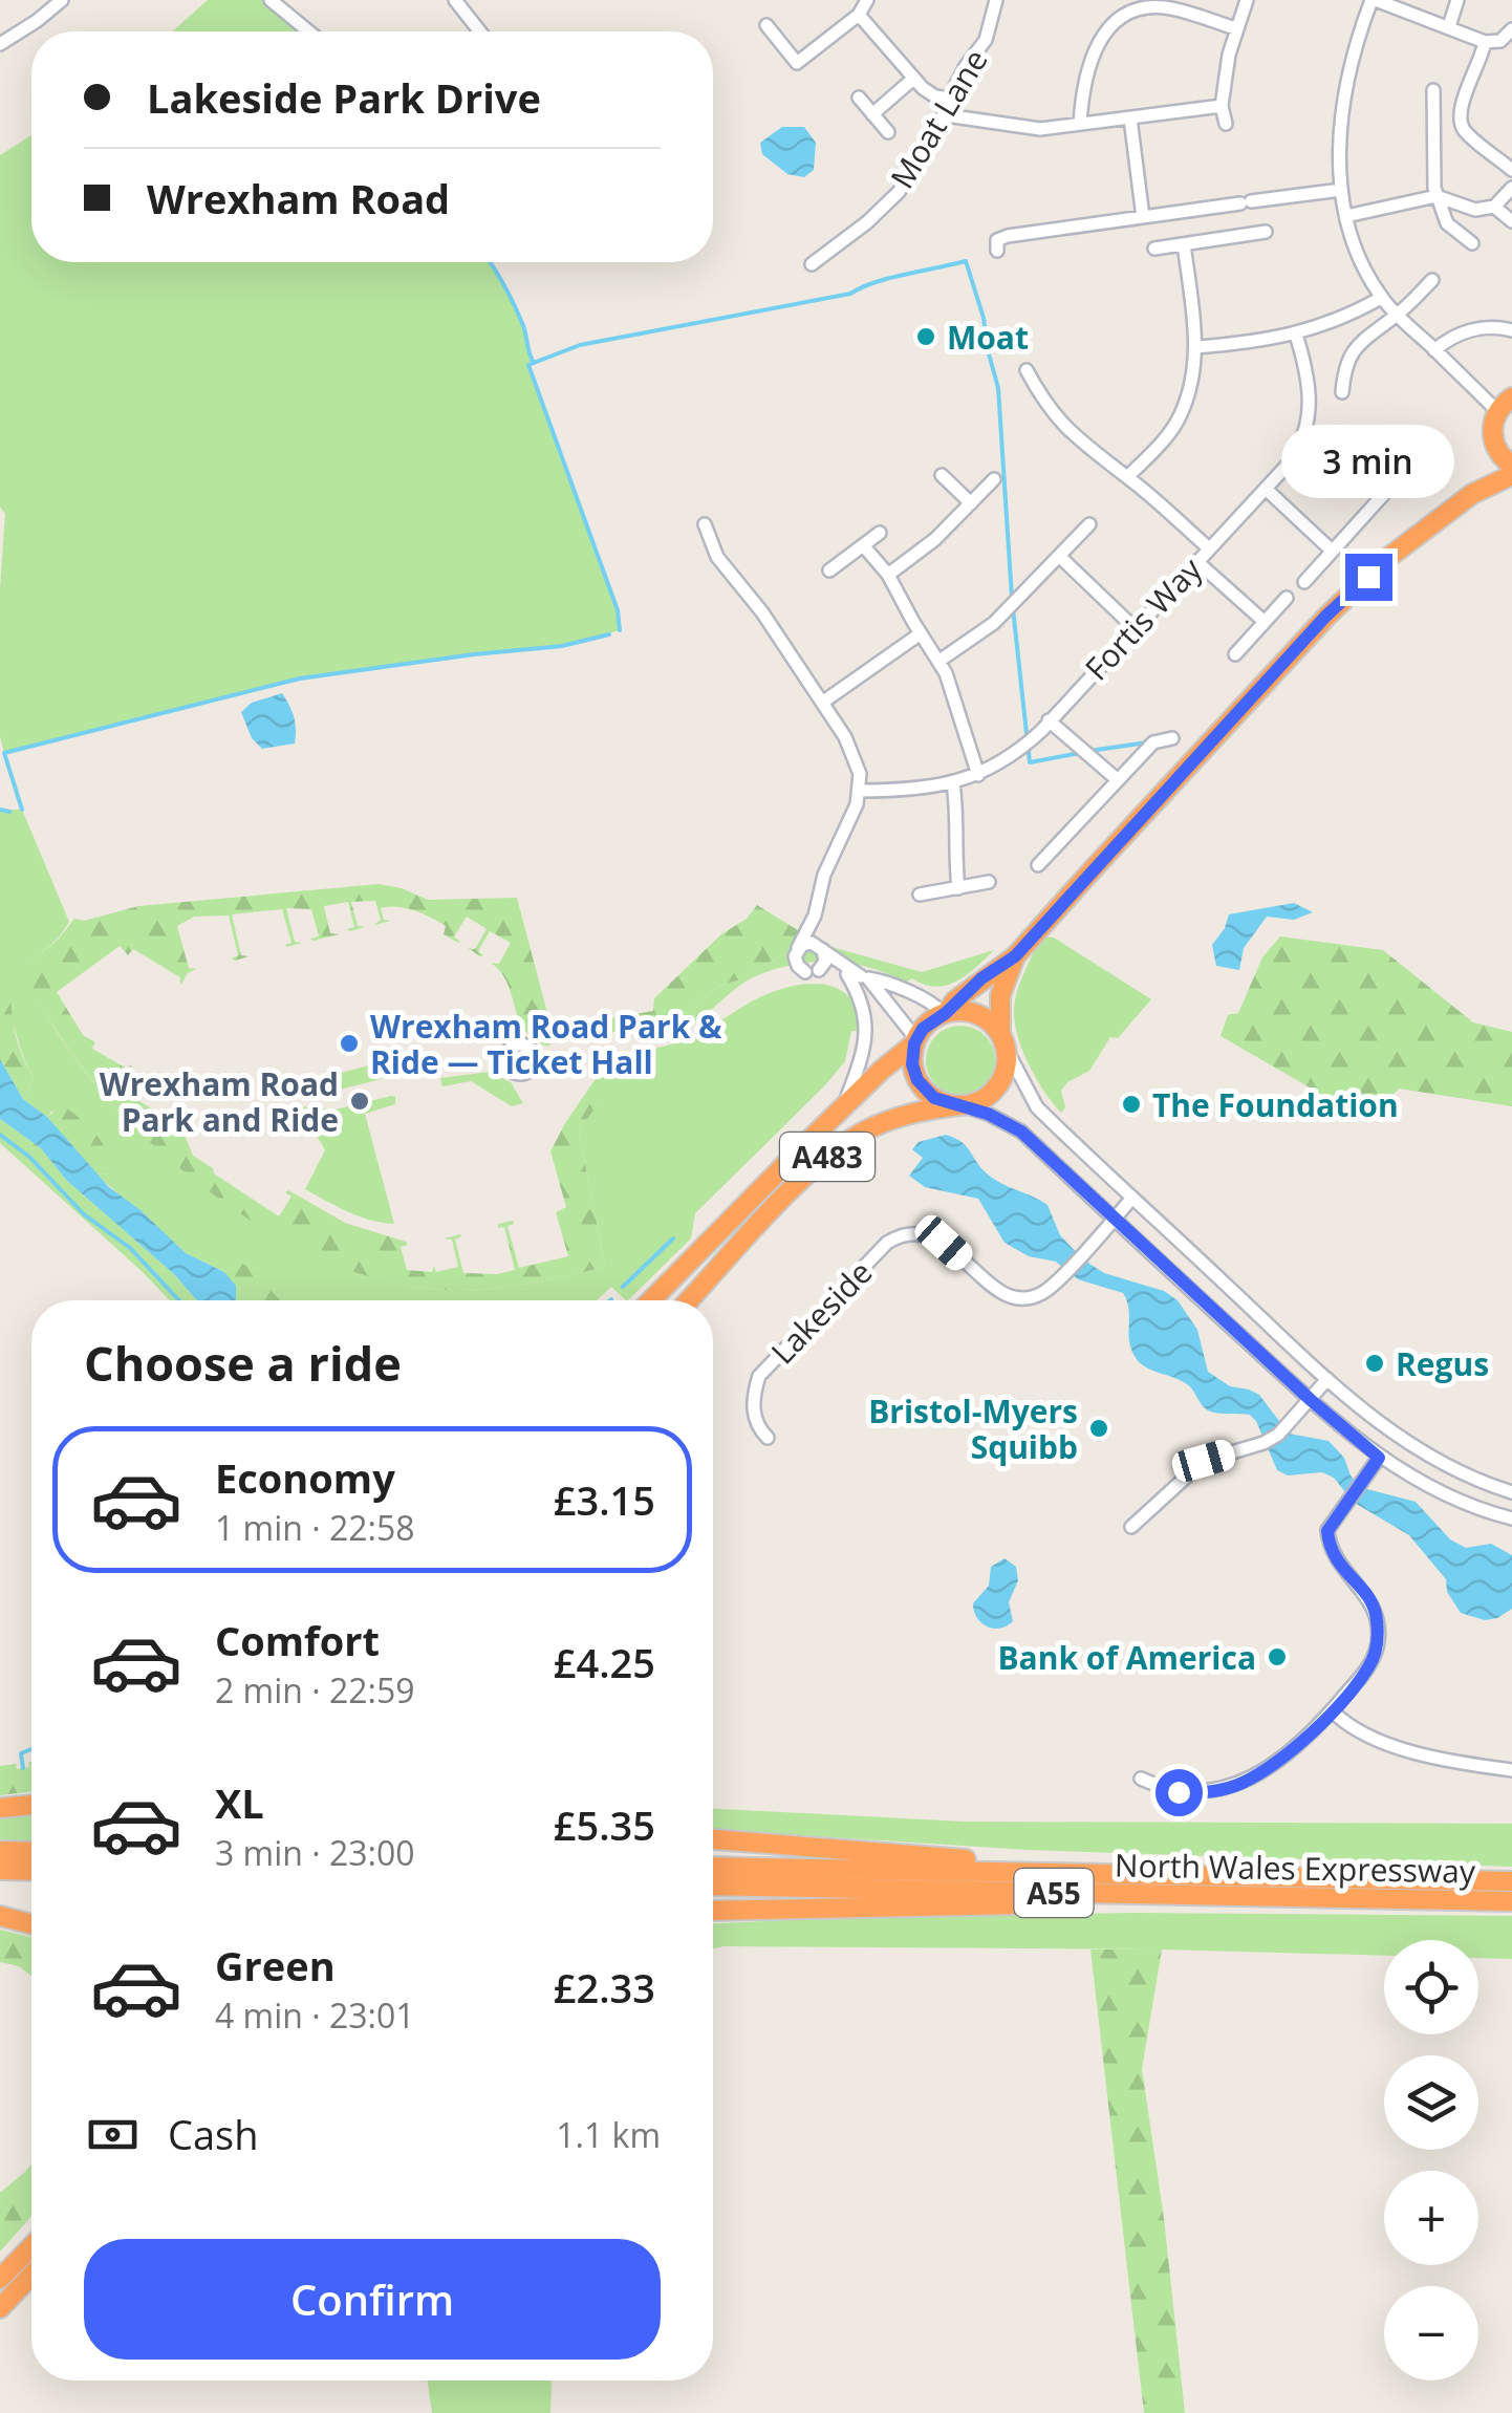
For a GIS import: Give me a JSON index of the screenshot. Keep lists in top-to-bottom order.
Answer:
{
  "streets": {
    "highway": ["A483", "North Wales Expressway", "A55"],
    "street": ["Moat Lane", "Fortis Way", "Lakeside"]
  },
  "places": [
    "Moat",
    "Wrexham Road Park & Ride — Ticket Hall",
    "Wrexham Road Park and Ride",
    "The Foundation",
    "Regus",
    "Bristol-Myers Squibb",
    "Bank of America"
  ],
  "page": {
    "banner": ["Lakeside Park Drive", "Wrexham Road"],
    "bubble": "3 min",
    "heading": "Choose a ride",
    "list": [
      {
        "name": "Economy",
        "note": "1 min · 22:58",
        "value": "£3.15"
      },
      {
        "name": "Comfort",
        "note": "2 min · 22:59",
        "value": "£4.25"
      },
      {
        "name": "XL",
        "note": "3 min · 23:00",
        "value": "£5.35"
      },
      {
        "name": "Green",
        "note": "4 min · 23:01",
        "value": "£2.33"
      }
    ],
    "map_buttons": ["+", "−"],
    "pay": ["Cash", "1.1 km"],
    "buttons": "Confirm"
  }
}
